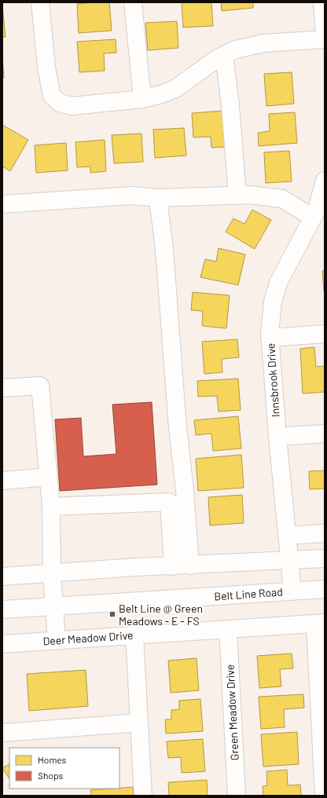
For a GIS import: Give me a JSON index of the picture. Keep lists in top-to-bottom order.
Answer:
{
  "streets": {
    "street": [
      "Innsbrook Drive",
      "Belt Line Road",
      "Deer Meadow Drive",
      "Green Meadow Drive"
    ]
  },
  "crossings": [
    ["Innsbrook Drive", "Belt Line Road"],
    ["Deer Meadow Drive", "Green Meadow Drive"]
  ],
  "places": {
    "transit": ["Belt Line @ Green Meadows - E - FS"]
  },
  "legend": ["Homes", "Shops"]
}
